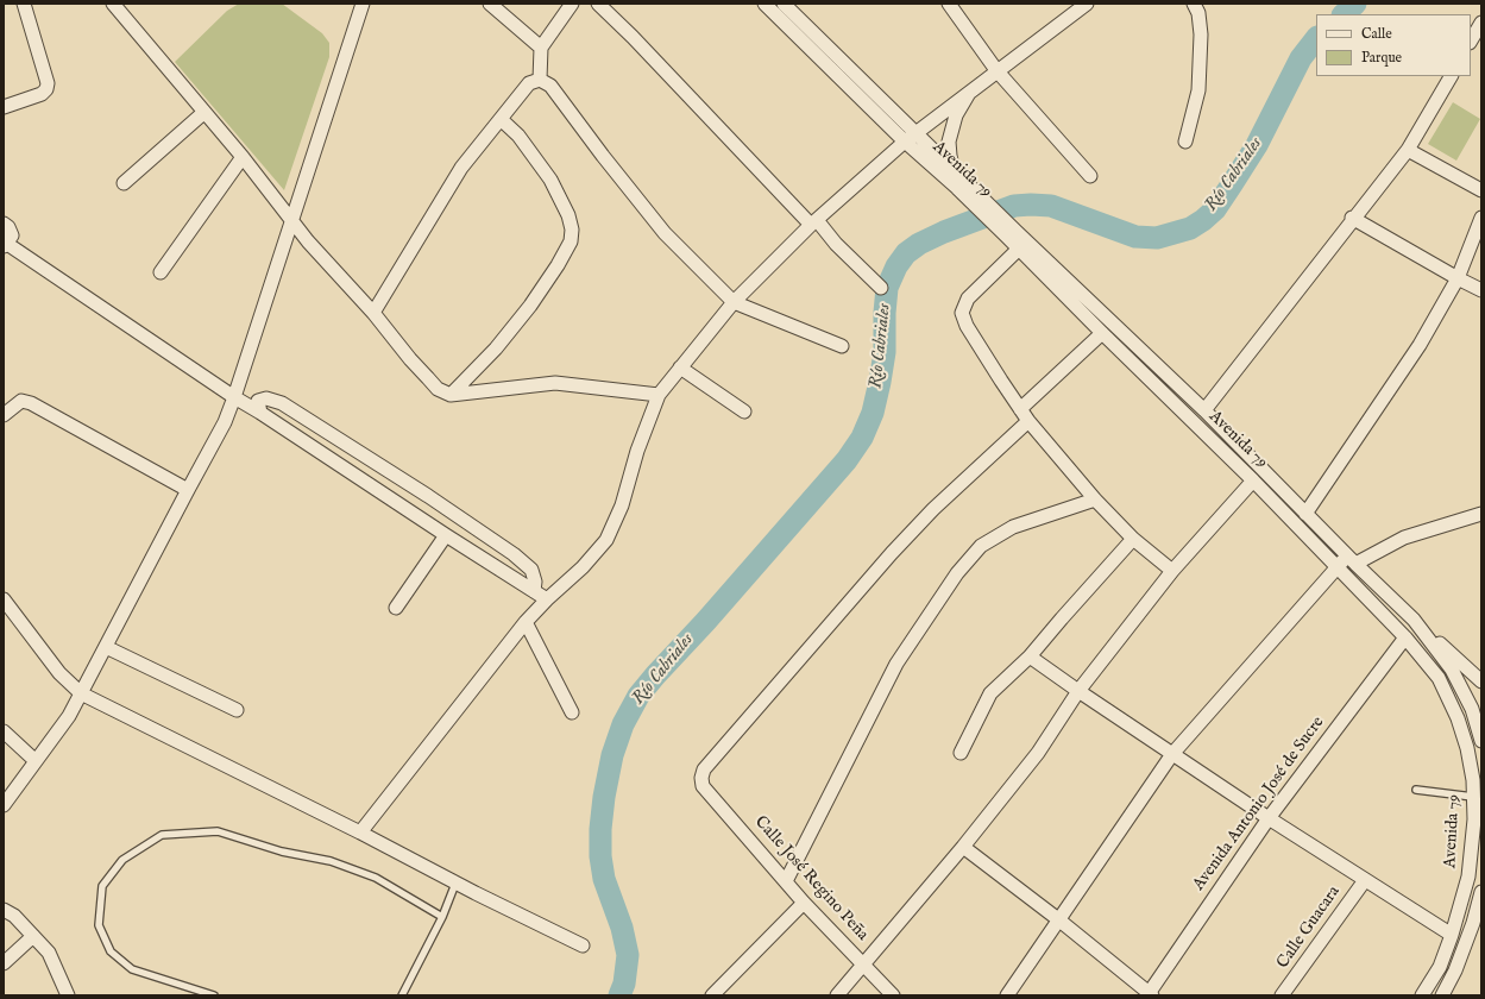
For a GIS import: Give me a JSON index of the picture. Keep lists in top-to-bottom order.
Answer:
{
  "streets": {
    "street": [
      "Avenida 79",
      "Avenida Antonio José de Sucre",
      "Calle José Regino Peña",
      "Calle Guacara"
    ]
  },
  "crossings": [
    ["Avenida 79", "Avenida Antonio José de Sucre"]
  ],
  "water": ["Río Cabriales"],
  "legend": ["Calle", "Parque"]
}
